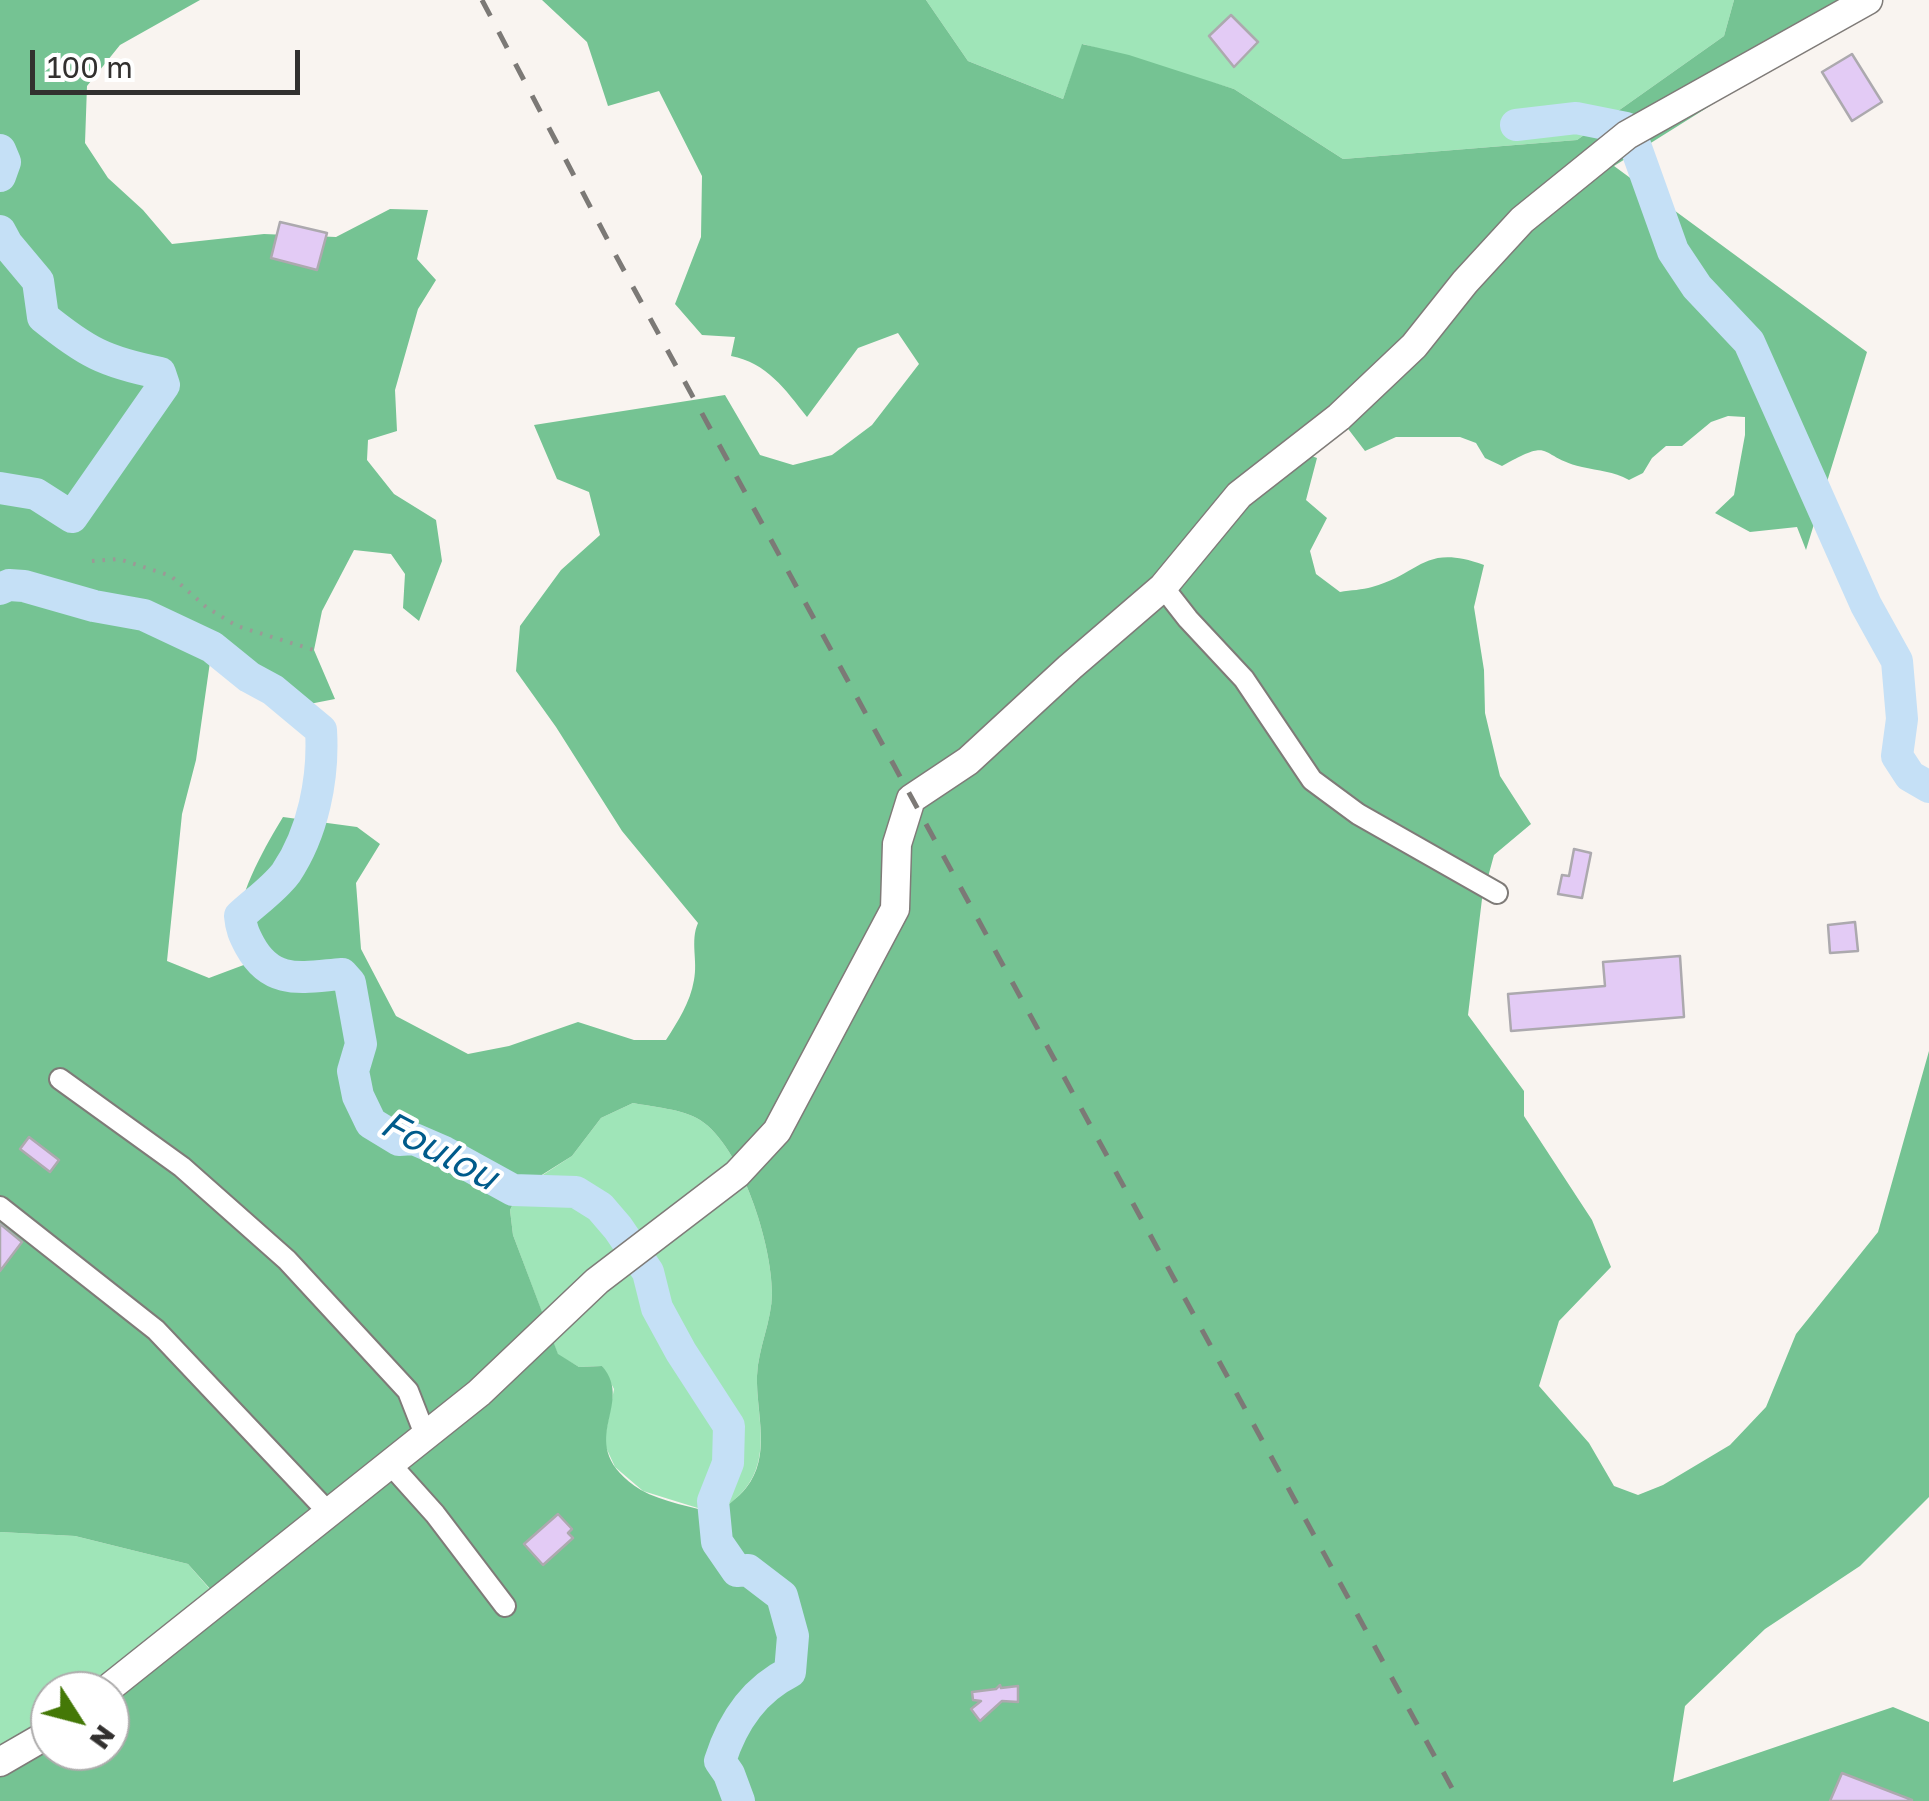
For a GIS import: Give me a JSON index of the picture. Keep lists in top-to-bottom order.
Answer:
{
  "water": ["Foulou"],
  "scale_bar": "100 m",
  "north": "bottom right"
}
